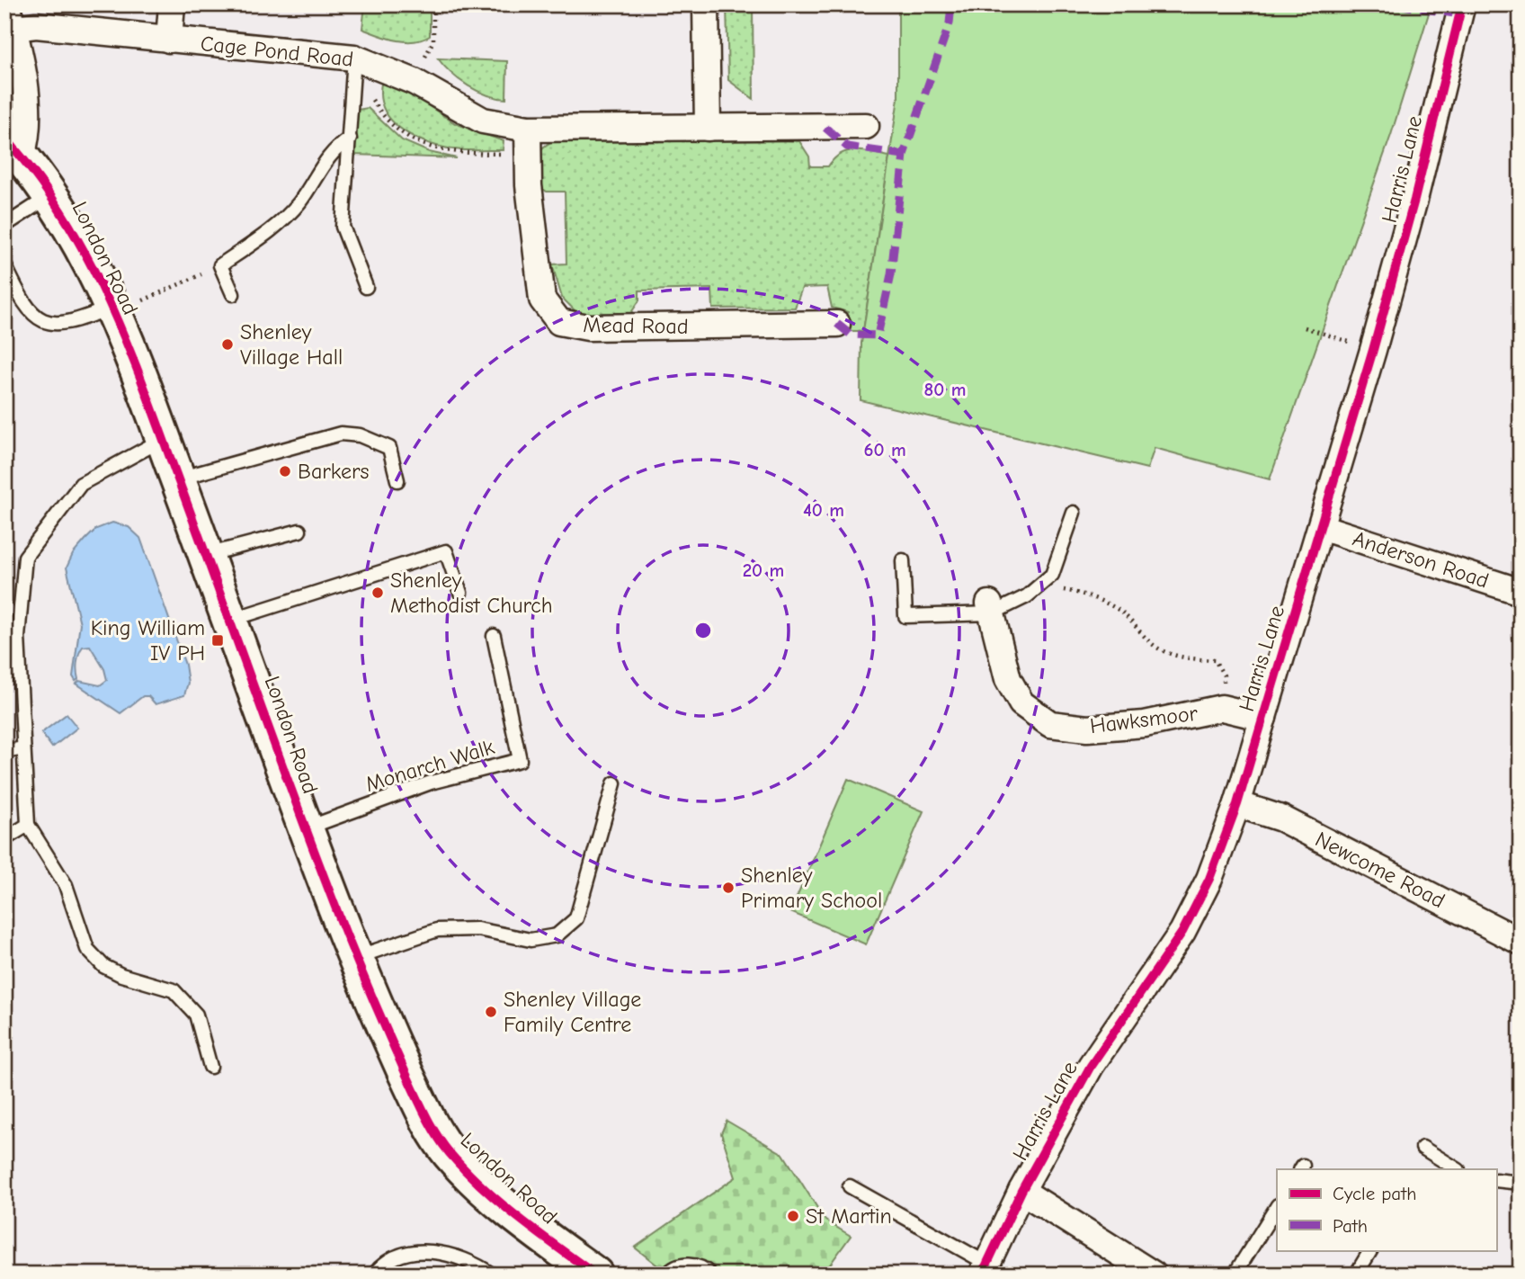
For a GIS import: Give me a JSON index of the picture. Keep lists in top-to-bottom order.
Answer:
{
  "streets": {
    "main road": ["London Road"],
    "street": [
      "Cage Pond Road",
      "Harris Lane",
      "Mead Road",
      "Anderson Road",
      "Hawksmoor",
      "Newcome Road"
    ],
    "lane": ["Monarch Walk"]
  },
  "crossings": [
    ["Cage Pond Road", "Mead Road"],
    ["Harris Lane", "Anderson Road"],
    ["Harris Lane", "Hawksmoor"],
    ["Harris Lane", "Newcome Road"],
    ["London Road", "Monarch Walk"]
  ],
  "places": {
    "other": [
      "Shenley Village Hall",
      "Barkers",
      "Shenley Methodist Church",
      "Shenley Primary School",
      "Shenley Village Family Centre",
      "St Martin"
    ],
    "transit": ["King William IV PH"]
  },
  "legend": ["Cycle path", "Path"],
  "rings": [
    "80 m",
    "60 m",
    "40 m",
    "20 m"
  ]
}
